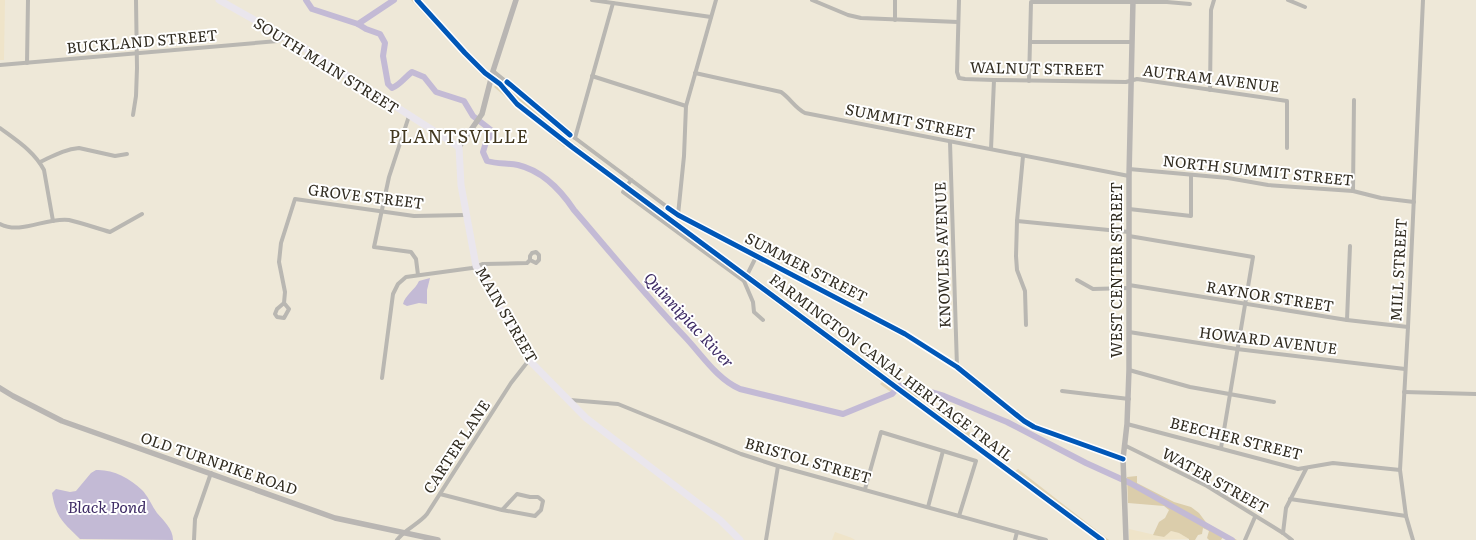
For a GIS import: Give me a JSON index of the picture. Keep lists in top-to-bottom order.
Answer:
{
  "streets": {
    "highway": ["SOUTH MAIN STREET", "MAIN STREET"],
    "main road": ["WEST CENTER STREET", "OLD TURNPIKE ROAD"],
    "street": [
      "BUCKLAND STREET",
      "WALNUT STREET",
      "AUTRAM AVENUE",
      "SUMMIT STREET",
      "NORTH SUMMIT STREET",
      "GROVE STREET",
      "KNOWLES AVENUE",
      "SUMMER STREET",
      "MILL STREET",
      "RAYNOR STREET",
      "HOWARD AVENUE",
      "BEECHER STREET",
      "CARTER LANE",
      "BRISTOL STREET",
      "WATER STREET"
    ],
    "cycle path": ["FARMINGTON CANAL HERITAGE TRAIL"]
  },
  "crossings": [
    ["BUCKLAND STREET", "SOUTH MAIN STREET"],
    ["SOUTH MAIN STREET", "MAIN STREET"],
    ["WALNUT STREET", "AUTRAM AVENUE"],
    ["WALNUT STREET", "WEST CENTER STREET"],
    ["AUTRAM AVENUE", "WEST CENTER STREET"],
    ["SUMMIT STREET", "NORTH SUMMIT STREET"],
    ["SUMMIT STREET", "KNOWLES AVENUE"],
    ["SUMMIT STREET", "WEST CENTER STREET"],
    ["NORTH SUMMIT STREET", "WEST CENTER STREET"],
    ["NORTH SUMMIT STREET", "MILL STREET"],
    ["GROVE STREET", "MAIN STREET"],
    ["KNOWLES AVENUE", "SUMMER STREET"],
    ["SUMMER STREET", "WEST CENTER STREET"],
    ["WEST CENTER STREET", "RAYNOR STREET"],
    ["WEST CENTER STREET", "HOWARD AVENUE"],
    ["WEST CENTER STREET", "BEECHER STREET"],
    ["WEST CENTER STREET", "WATER STREET"],
    ["MILL STREET", "RAYNOR STREET"],
    ["MILL STREET", "HOWARD AVENUE"],
    ["MILL STREET", "BEECHER STREET"],
    ["MAIN STREET", "CARTER LANE"],
    ["MAIN STREET", "BRISTOL STREET"],
    ["CARTER LANE", "OLD TURNPIKE ROAD"]
  ],
  "districts": ["PLANTSVILLE"],
  "water": ["Quinnipiac River", "Black Pond"]
}
